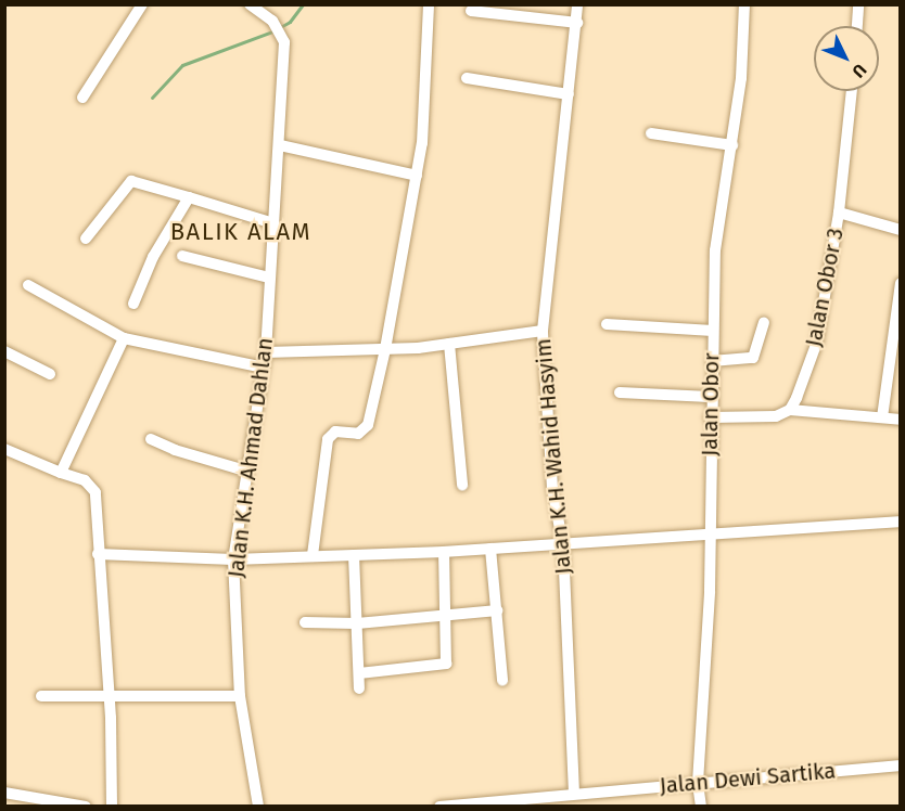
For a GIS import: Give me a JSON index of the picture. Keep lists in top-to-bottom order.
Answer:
{
  "streets": {
    "street": [
      "Jalan Obor 3",
      "Jalan Obor",
      "Jalan K.H. Wahid Hasyim",
      "Jalan K.H. Ahmad Dahlan",
      "Jalan Dewi Sartika"
    ]
  },
  "crossings": [
    ["Jalan Obor", "Jalan Dewi Sartika"],
    ["Jalan K.H. Wahid Hasyim", "Jalan Dewi Sartika"]
  ],
  "districts": ["BALIK ALAM"],
  "north": "bottom right"
}
